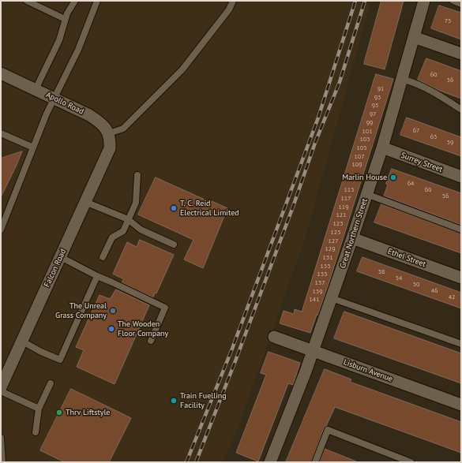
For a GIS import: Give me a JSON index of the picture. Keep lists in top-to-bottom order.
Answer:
{
  "streets": {
    "street": [
      "Apollo Road",
      "Surrey Street",
      "Great Northern Street",
      "Ethel Street",
      "Falcon Road",
      "Lisburn Avenue"
    ]
  },
  "crossings": [
    ["Apollo Road", "Falcon Road"],
    ["Surrey Street", "Great Northern Street"],
    ["Great Northern Street", "Ethel Street"],
    ["Great Northern Street", "Lisburn Avenue"]
  ],
  "places": [
    "Marlin House",
    "T. C. Reid Electrical Limited",
    "The Unreal Grass Company",
    "The Wooden Floor Company",
    "Train Fuelling Facility",
    "Thrv Liftstyle"
  ],
  "house_numbers": [
    "75",
    "60",
    "56",
    "91",
    "93",
    "95",
    "97",
    "99",
    "67",
    "101",
    "63",
    "103",
    "59",
    "105",
    "107",
    "109",
    "64",
    "115",
    "60",
    "56",
    "117",
    "119",
    "121",
    "123",
    "125",
    "127",
    "129",
    "131",
    "133",
    "58",
    "135",
    "54",
    "137",
    "50",
    "46",
    "139",
    "42",
    "141"
  ]
}
